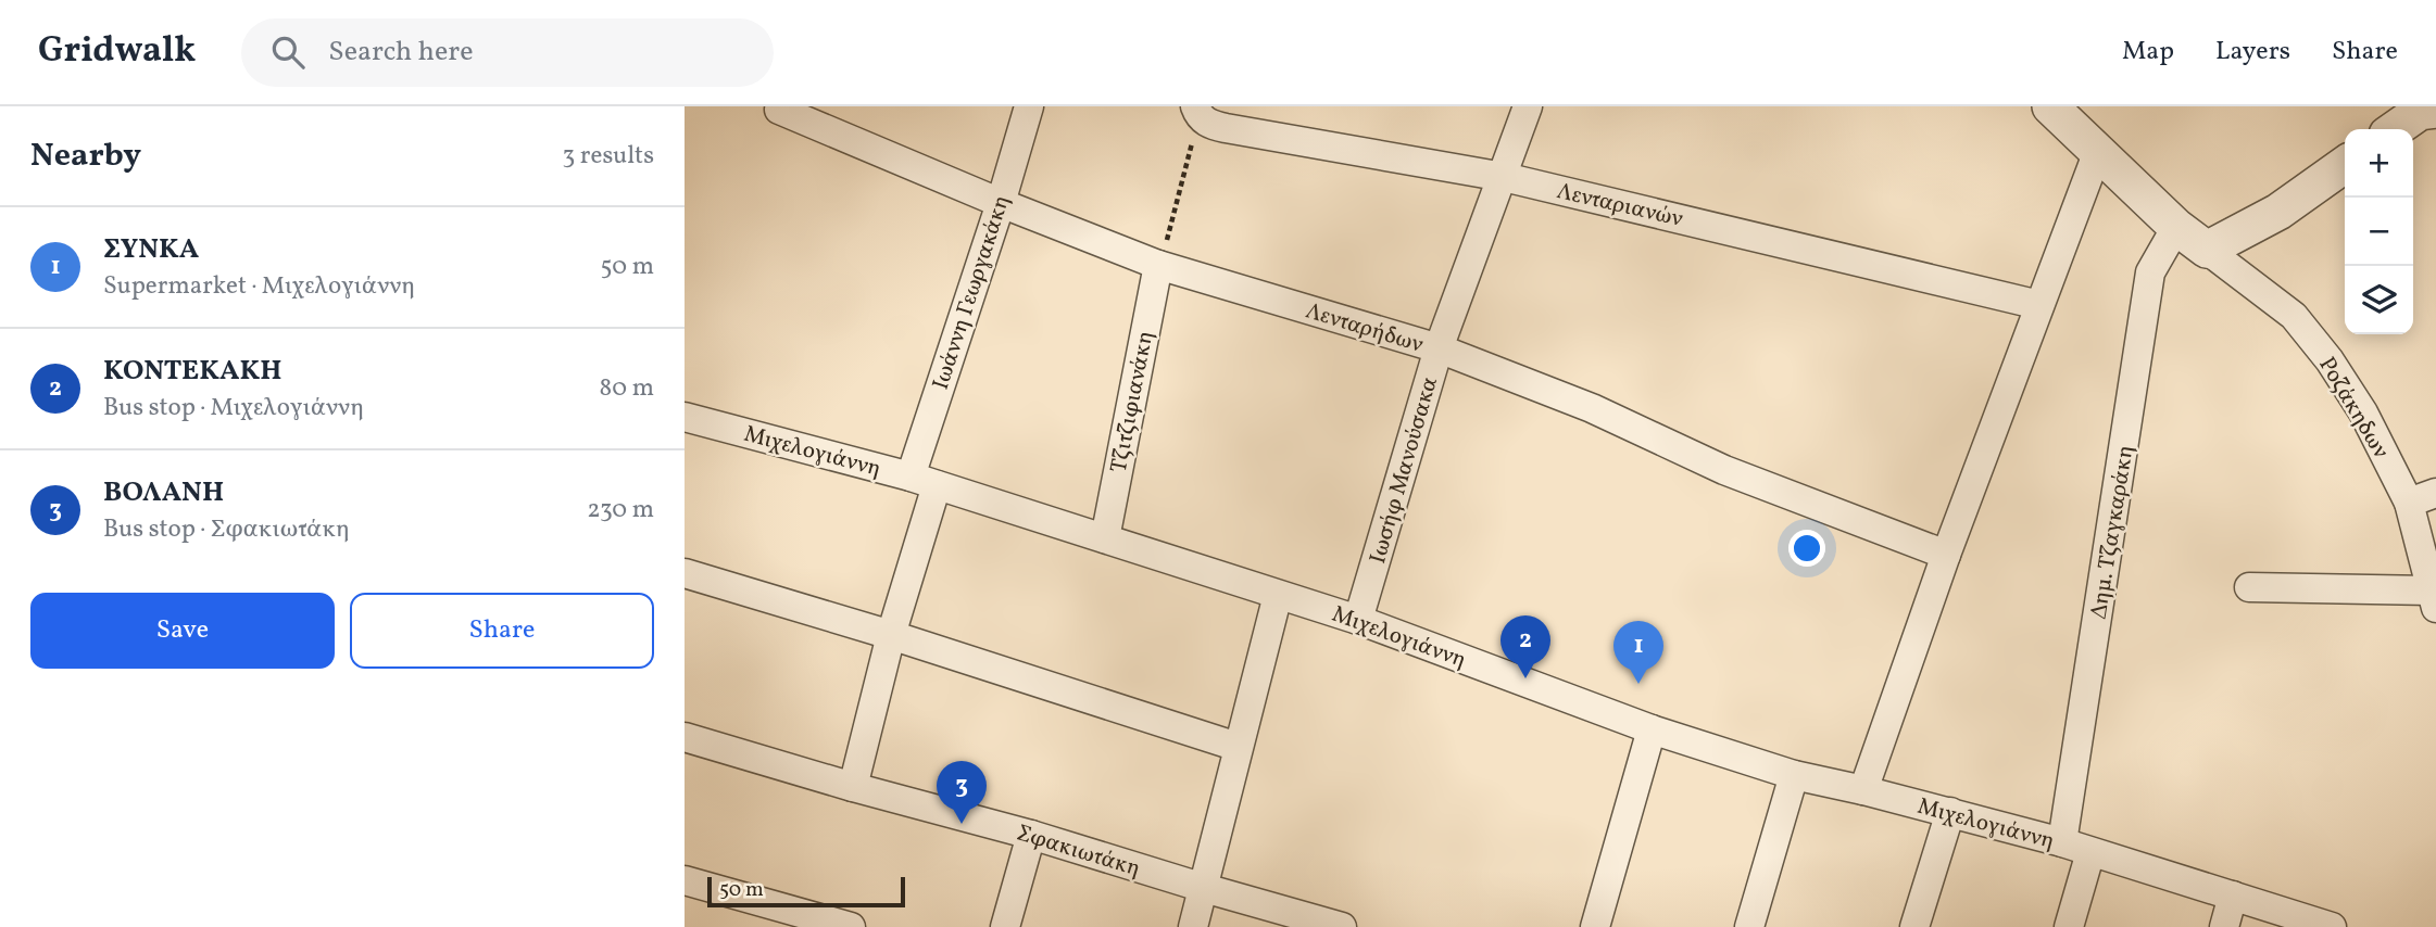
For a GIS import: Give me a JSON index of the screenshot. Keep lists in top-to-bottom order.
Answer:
{
  "streets": {
    "street": [
      "Λενταριανών",
      "Ιωάννη Γεωργακάκη",
      "Λενταρήδων",
      "Τζιτζιφιανάκη",
      "Ροζάκηδων",
      "Μιχελογιάννη",
      "Ιωσήφ Μανούσακα",
      "Δημ. Τζαγκαράκη",
      "Σφακιωτάκη"
    ]
  },
  "crossings": [
    ["Λενταριανών", "Ιωσήφ Μανούσακα"],
    ["Ιωάννη Γεωργακάκη", "Λενταρήδων"],
    ["Ιωάννη Γεωργακάκη", "Μιχελογιάννη"],
    ["Ιωάννη Γεωργακάκη", "Σφακιωτάκη"],
    ["Λενταρήδων", "Τζιτζιφιανάκη"],
    ["Λενταρήδων", "Ιωσήφ Μανούσακα"],
    ["Τζιτζιφιανάκη", "Μιχελογιάννη"],
    ["Μιχελογιάννη", "Ιωσήφ Μανούσακα"],
    ["Μιχελογιάννη", "Δημ. Τζαγκαράκη"]
  ],
  "scale_bar": "50 m",
  "page": {
    "header": "Gridwalk",
    "search": "Search here",
    "nav": ["Map", "Layers", "Share"],
    "heading": ["Nearby", "3 results"],
    "map_buttons": ["+", "−"],
    "list": [
      {
        "mark": "1",
        "name": "ΣΥΝΚΑ",
        "note": "Supermarket · Μιχελογιάννη",
        "value": "50 m"
      },
      {
        "mark": "2",
        "name": "ΚΟΝΤΕΚΑΚΗ",
        "note": "Bus stop · Μιχελογιάννη",
        "value": "80 m"
      },
      {
        "mark": "3",
        "name": "ΒΟΛΑΝΗ",
        "note": "Bus stop · Σφακιωτάκη",
        "value": "230 m"
      }
    ],
    "buttons": ["Save", "Share"],
    "pins": ["2", "1", "3"],
    "scale": "50 m"
  }
}
